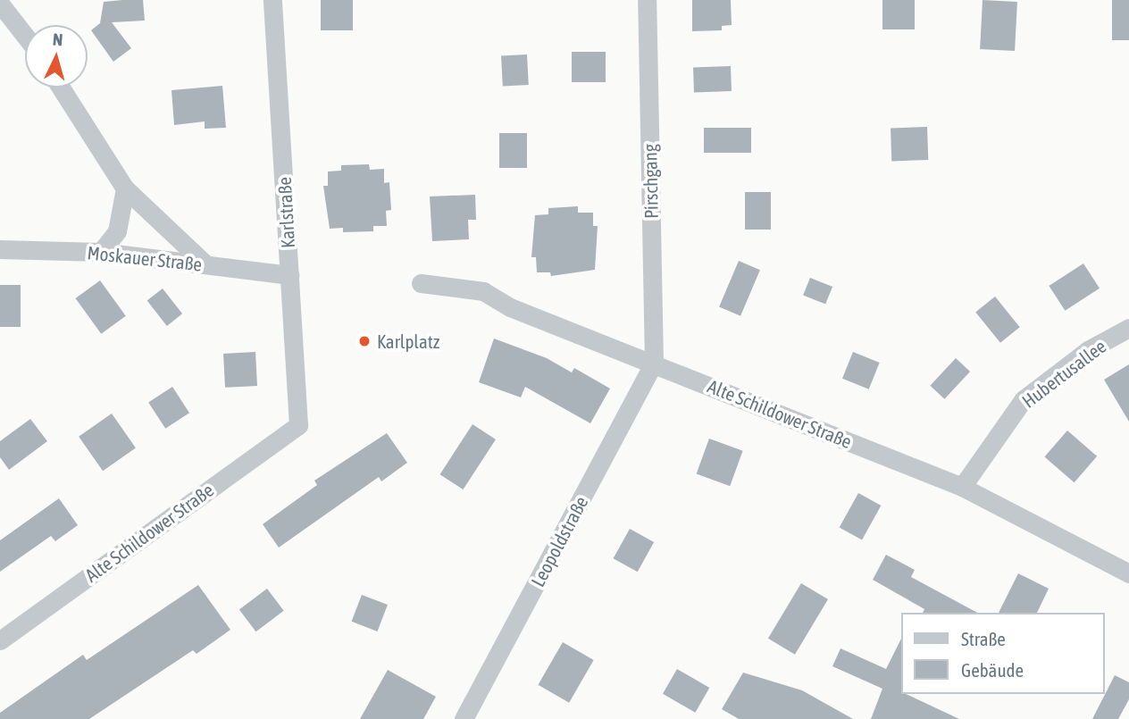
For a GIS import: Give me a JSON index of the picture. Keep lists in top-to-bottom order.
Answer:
{
  "streets": {
    "street": [
      "Pirschgang",
      "Karlstraße",
      "Moskauer Straße",
      "Hubertusallee",
      "Alte Schildower Straße",
      "Leopoldstraße"
    ]
  },
  "crossings": [
    ["Pirschgang", "Alte Schildower Straße"],
    ["Pirschgang", "Leopoldstraße"],
    ["Karlstraße", "Moskauer Straße"],
    ["Karlstraße", "Alte Schildower Straße"],
    ["Hubertusallee", "Alte Schildower Straße"],
    ["Alte Schildower Straße", "Leopoldstraße"]
  ],
  "places": ["Karlplatz"],
  "legend": ["Straße", "Gebäude"],
  "north": "top"
}
